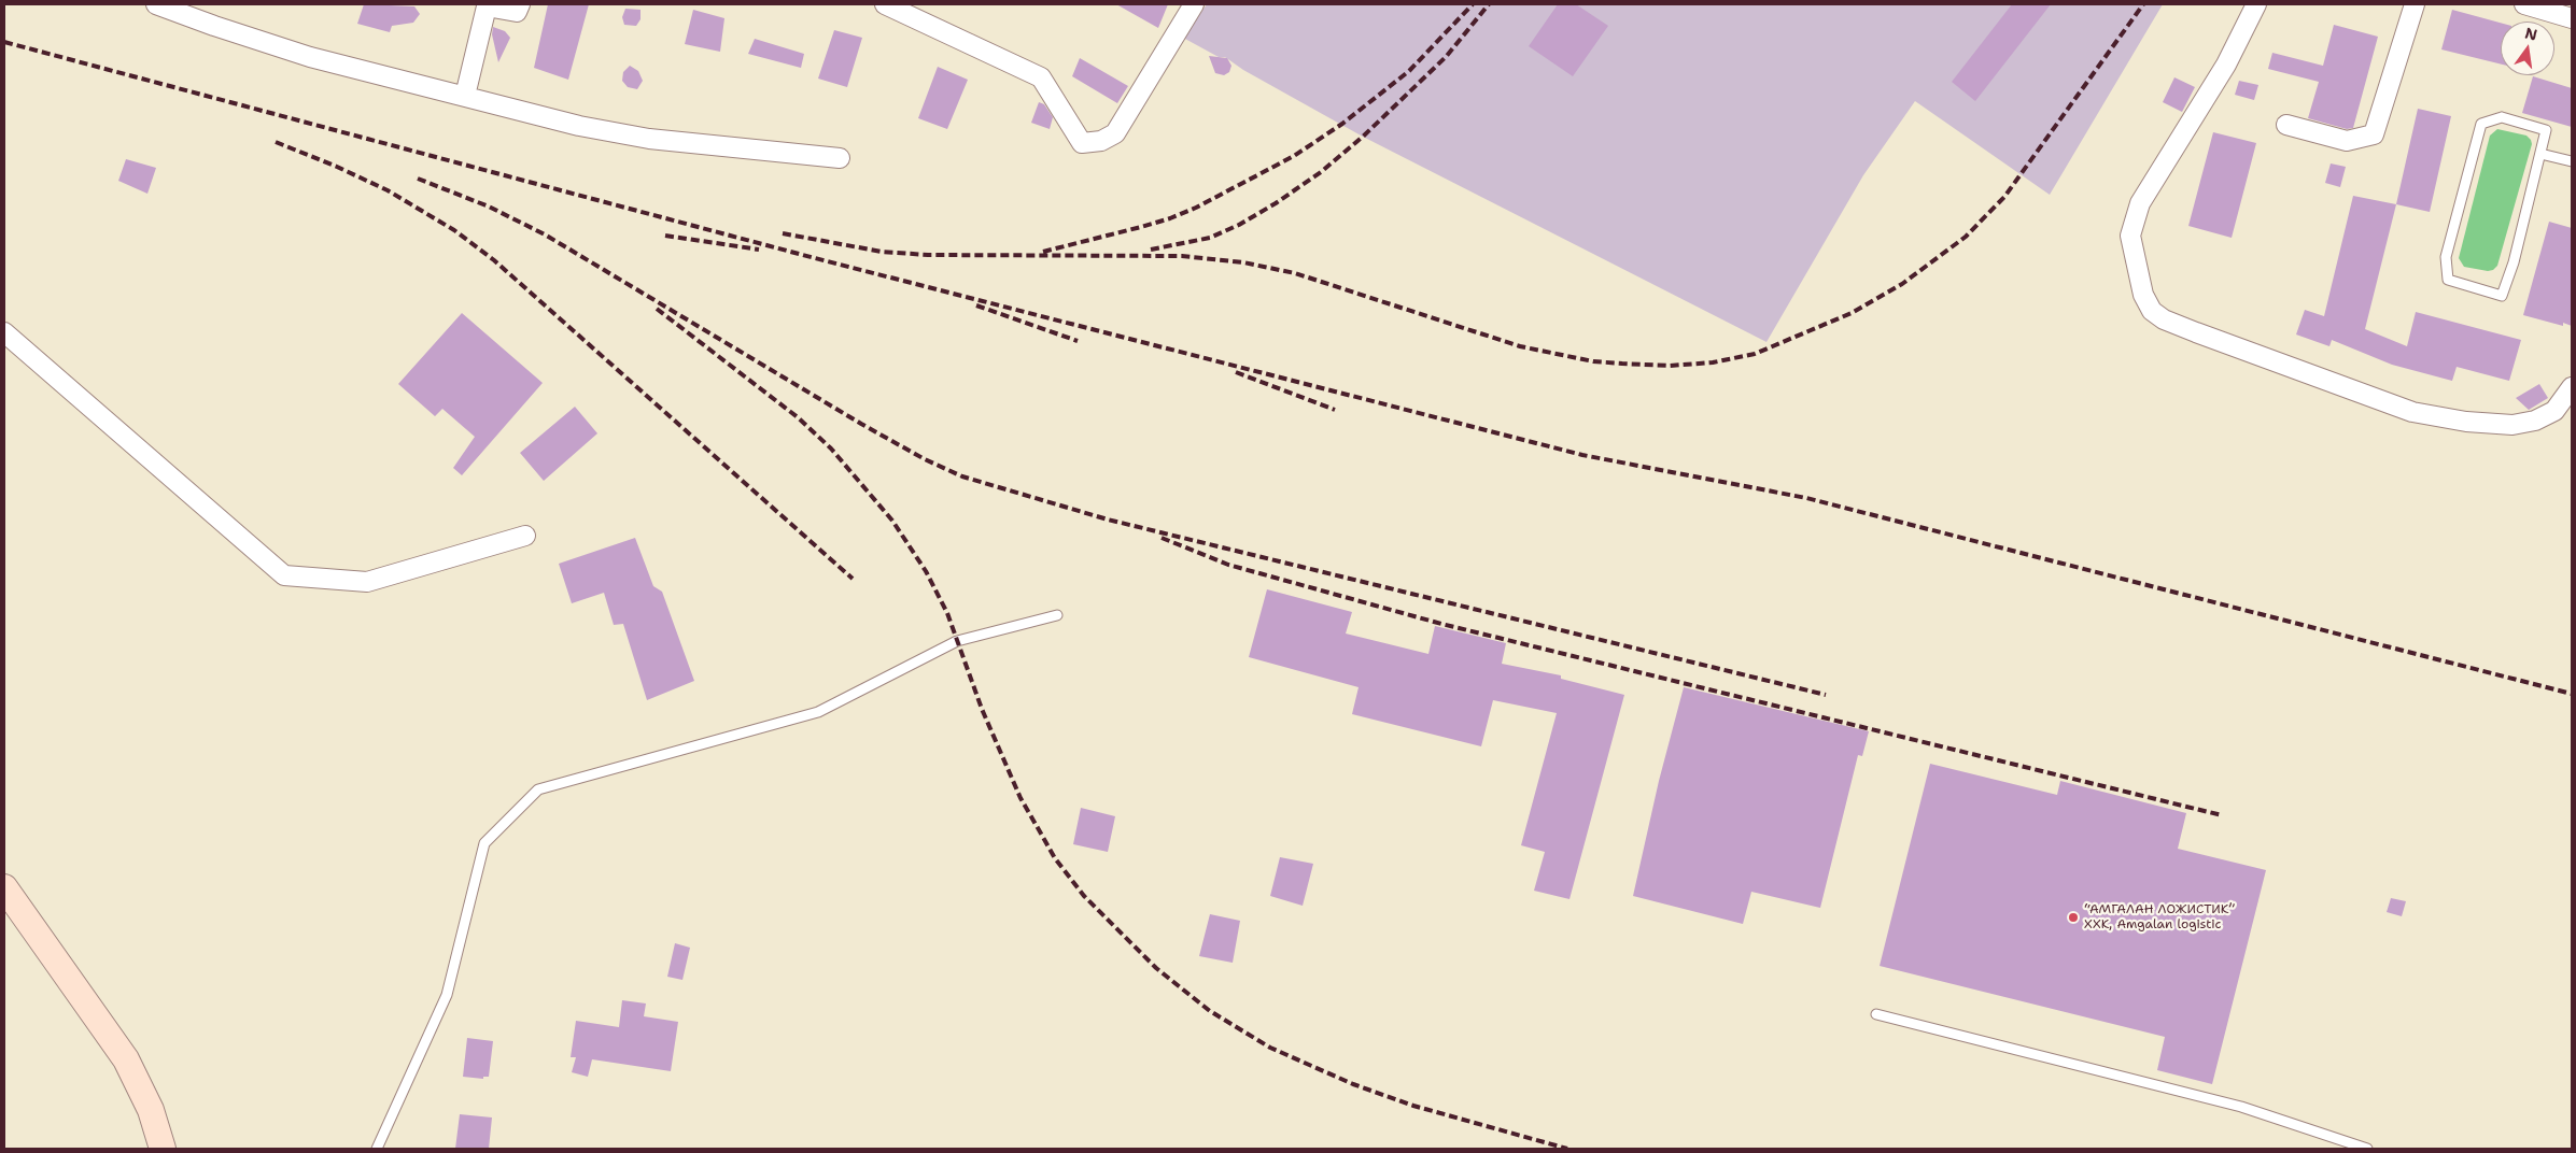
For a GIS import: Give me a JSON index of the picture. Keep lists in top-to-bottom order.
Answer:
{
  "places": ["“АМГАЛАН ЛОЖИСТИК” ХХК, Amgalan logistic"],
  "north": "top"
}
